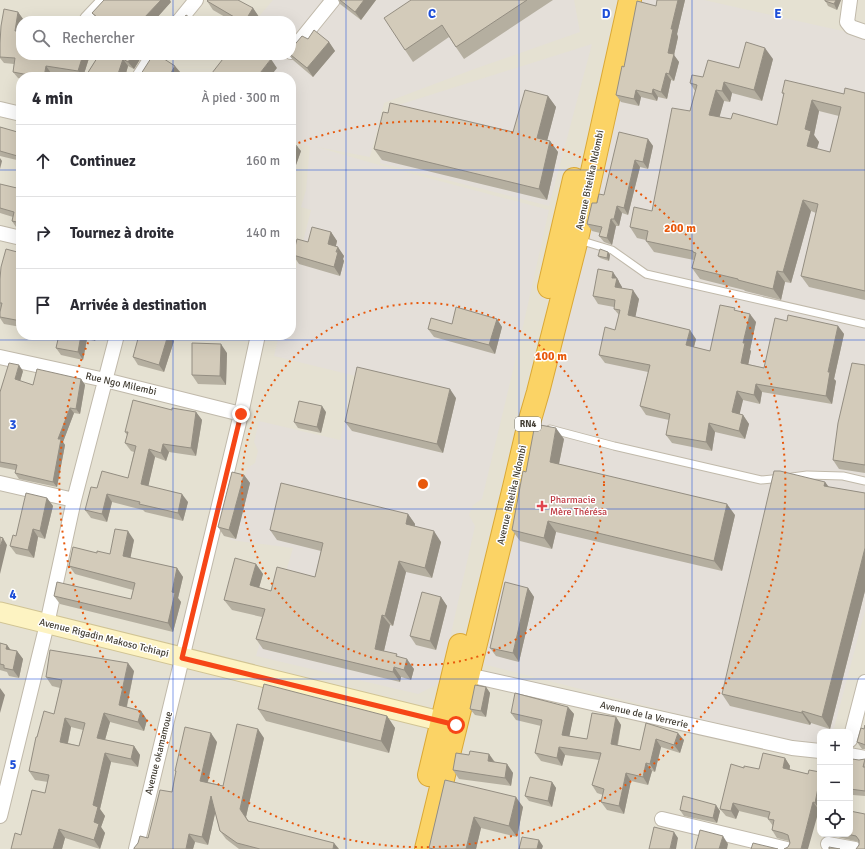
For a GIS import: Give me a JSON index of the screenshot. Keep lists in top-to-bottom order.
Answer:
{
  "streets": {
    "highway": ["Avenue Bitelika Ndombi", "RN4"],
    "street": [
      "Rue Ngo Milembi",
      "Avenue Rigadin Makoso Tchiapi",
      "Avenue de la Verrerie",
      "Avenue okamamoue"
    ]
  },
  "crossings": [
    ["Avenue Bitelika Ndombi", "Avenue Rigadin Makoso Tchiapi"],
    ["Avenue Bitelika Ndombi", "Avenue de la Verrerie"],
    ["Rue Ngo Milembi", "Avenue okamamoue"],
    ["Avenue Rigadin Makoso Tchiapi", "Avenue okamamoue"]
  ],
  "places": {
    "health": ["Pharmacie Mère Thérésa"]
  },
  "page": {
    "search": "Rechercher",
    "heading": ["4 min", "À pied · 300 m"],
    "list": [
      ["Continuez", "160 m"],
      ["Tournez à droite", "140 m"],
      "Arrivée à destination"
    ],
    "map_buttons": ["+", "−"]
  },
  "grid": {
    "columns": ["C", "D", "E"],
    "rows": ["3", "4", "5"]
  },
  "rings": ["200 m", "100 m"]
}
